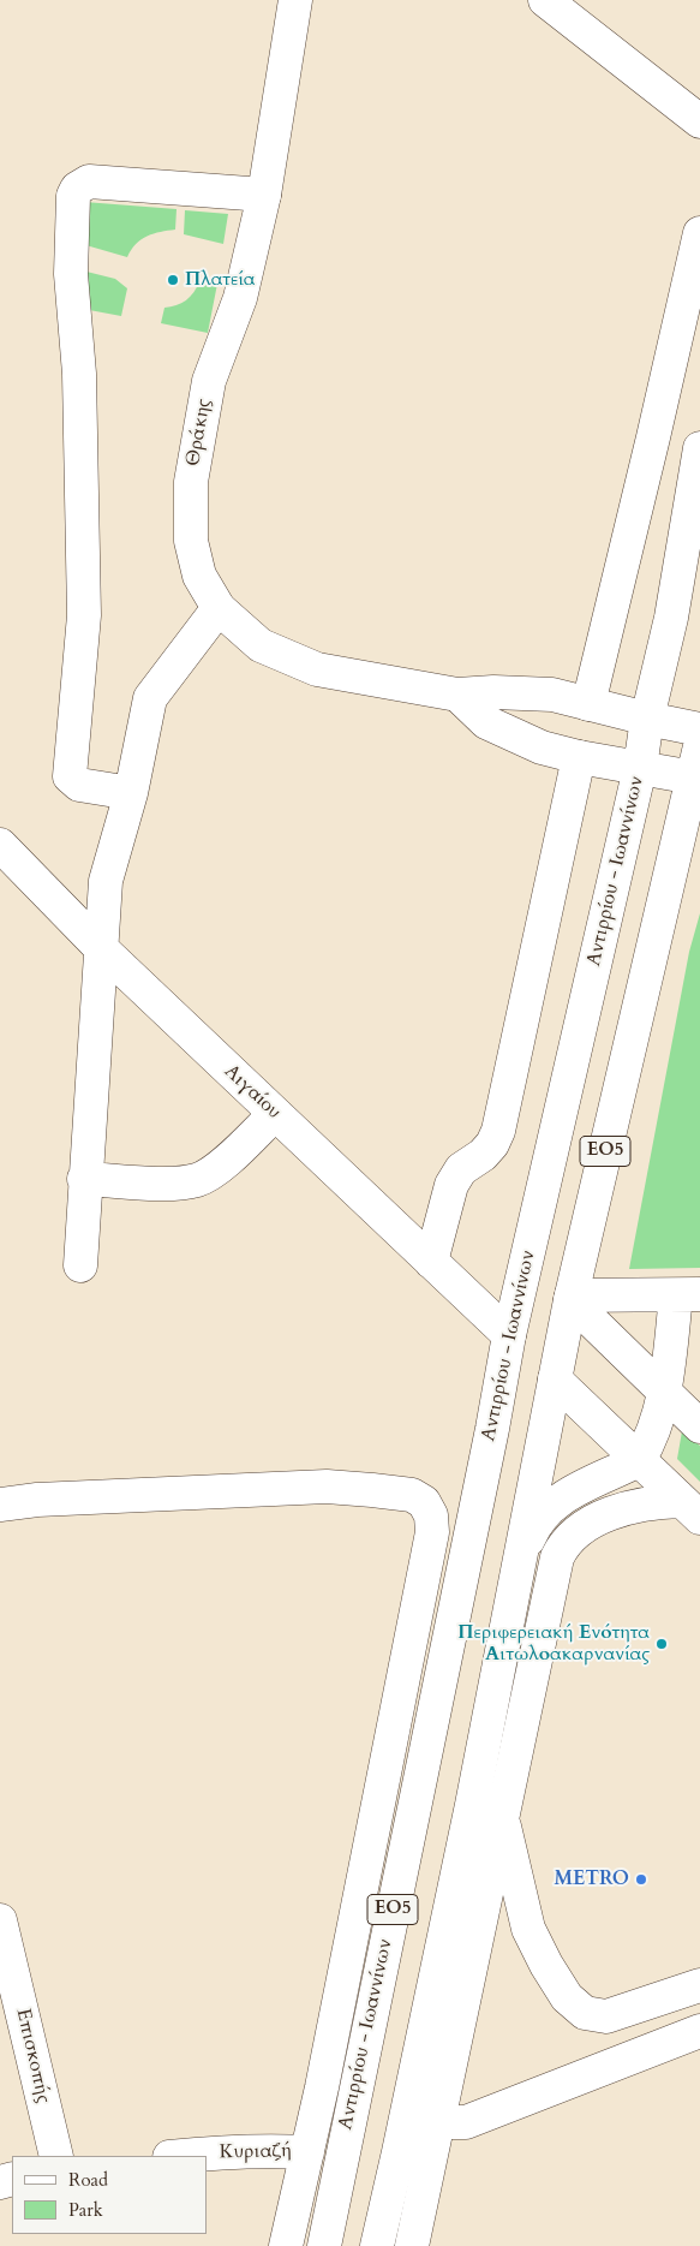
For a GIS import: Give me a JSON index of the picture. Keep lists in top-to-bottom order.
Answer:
{
  "streets": {
    "street": [
      "Θράκης",
      "Αντιρρίου - Ιωαννίνων",
      "Αιγαίου",
      "ΕΟ5",
      "Επισκοπής",
      "Κυριαζή"
    ]
  },
  "crossings": [
    ["Θράκης", "Αντιρρίου - Ιωαννίνων"],
    ["Αντιρρίου - Ιωαννίνων", "Αιγαίου"]
  ],
  "places": ["Πλατεία", "Περιφερειακή Ενότητα Αιτωλοακαρνανίας", "METRO"],
  "legend": ["Road", "Park"]
}
